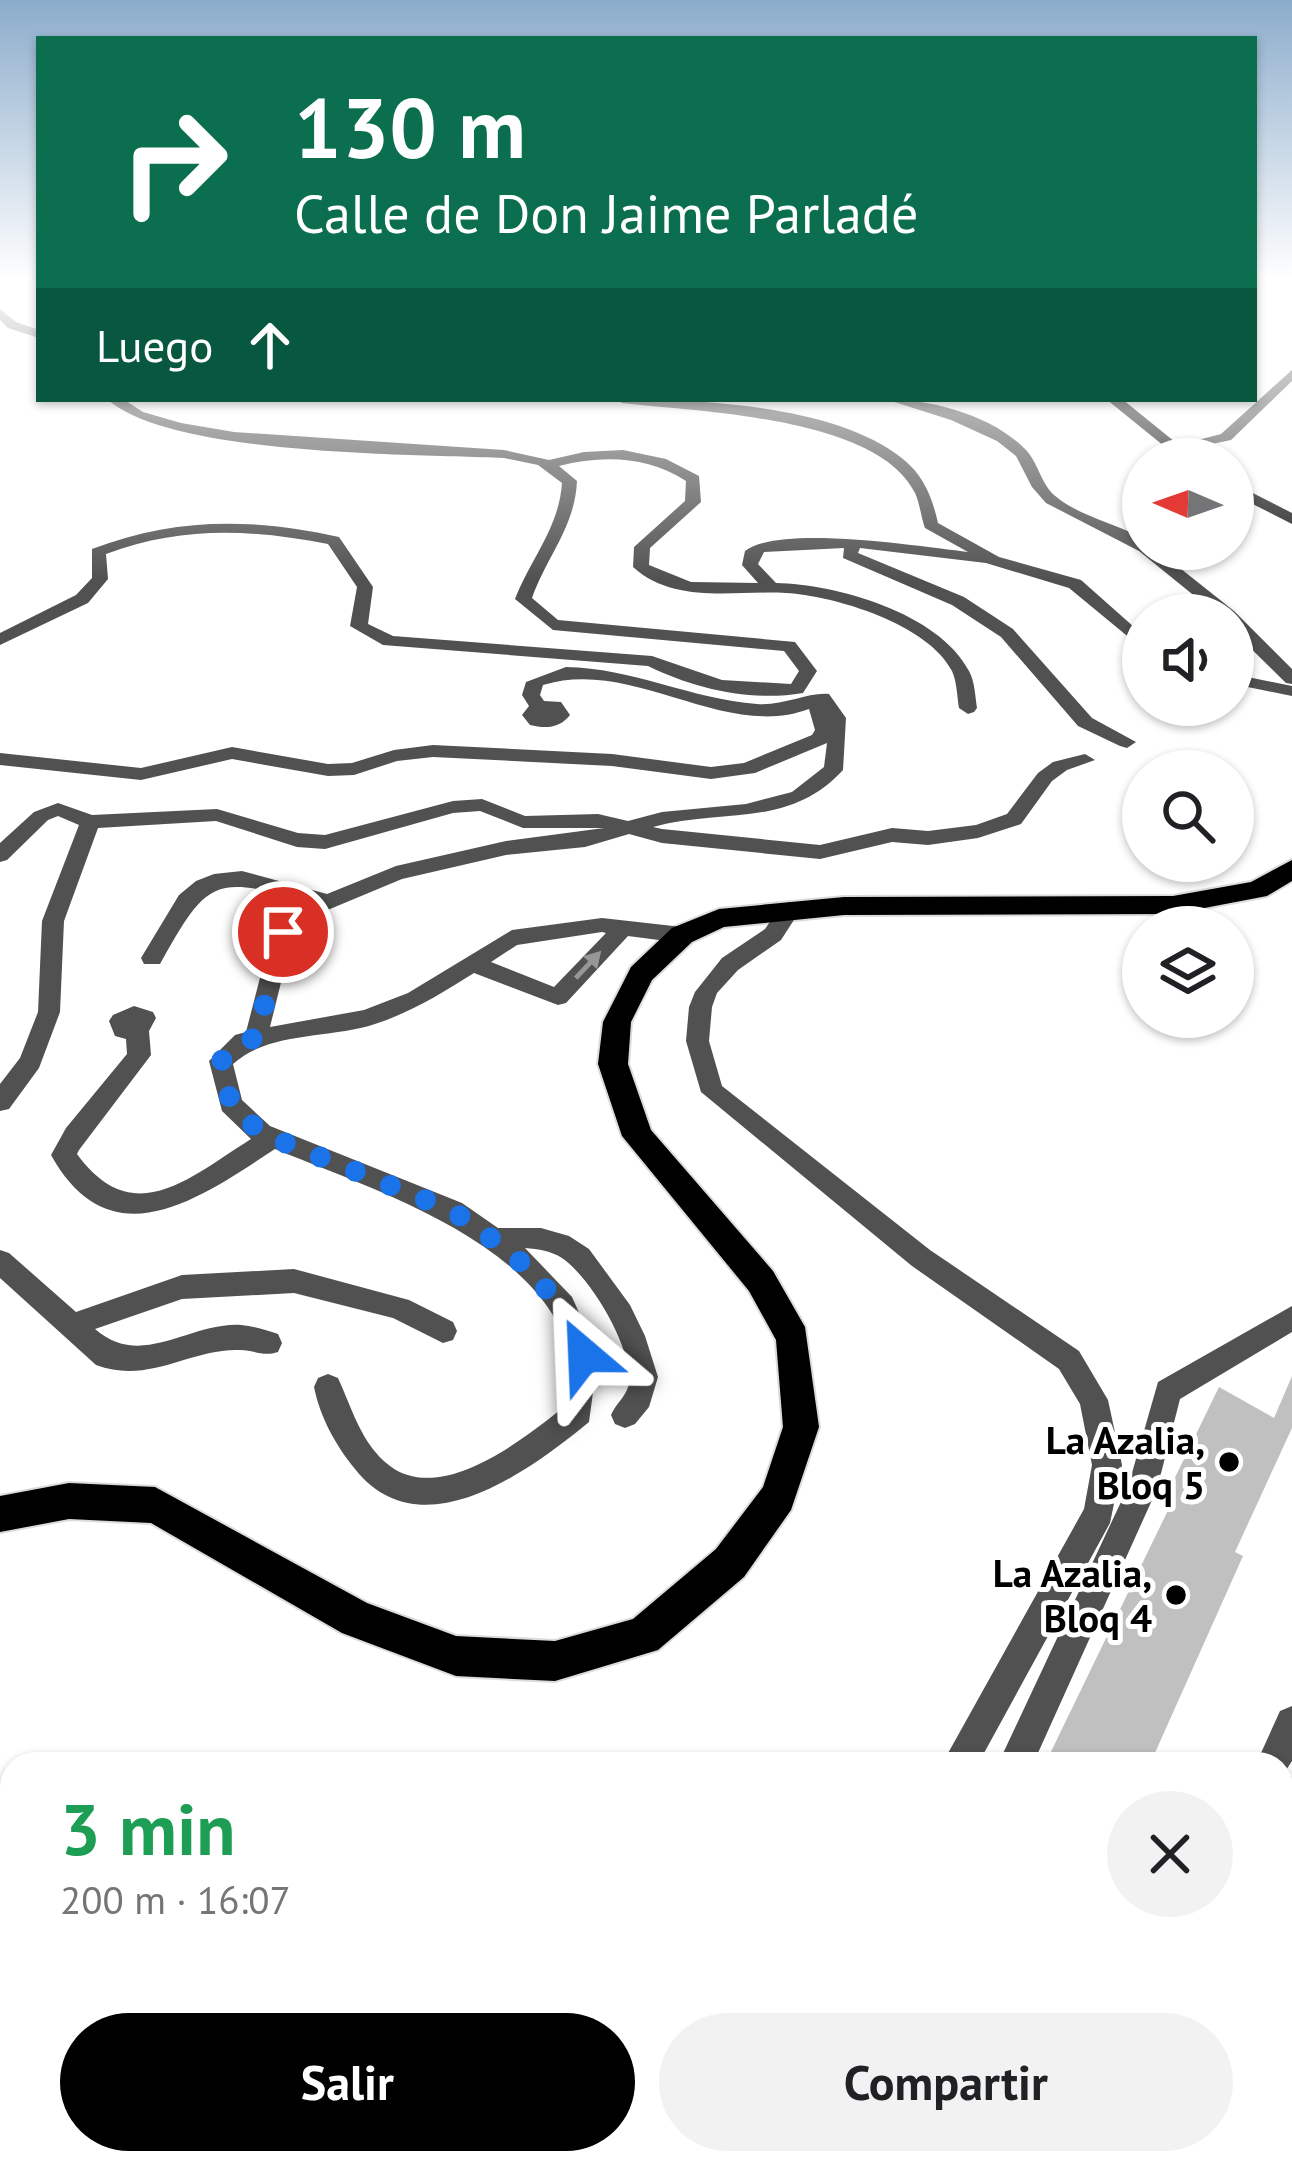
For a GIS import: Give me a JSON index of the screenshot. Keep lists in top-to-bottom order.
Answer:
{
  "places": ["La Azalia, Bloq 5", "La Azalia, Bloq 4"],
  "north": "left",
  "page": {
    "turn": ["130 m", "Calle de Don Jaime Parladé"],
    "then": "Luego",
    "heading": ["3 min", "200 m · 16:07"],
    "buttons": ["Salir", "Compartir"]
  }
}
